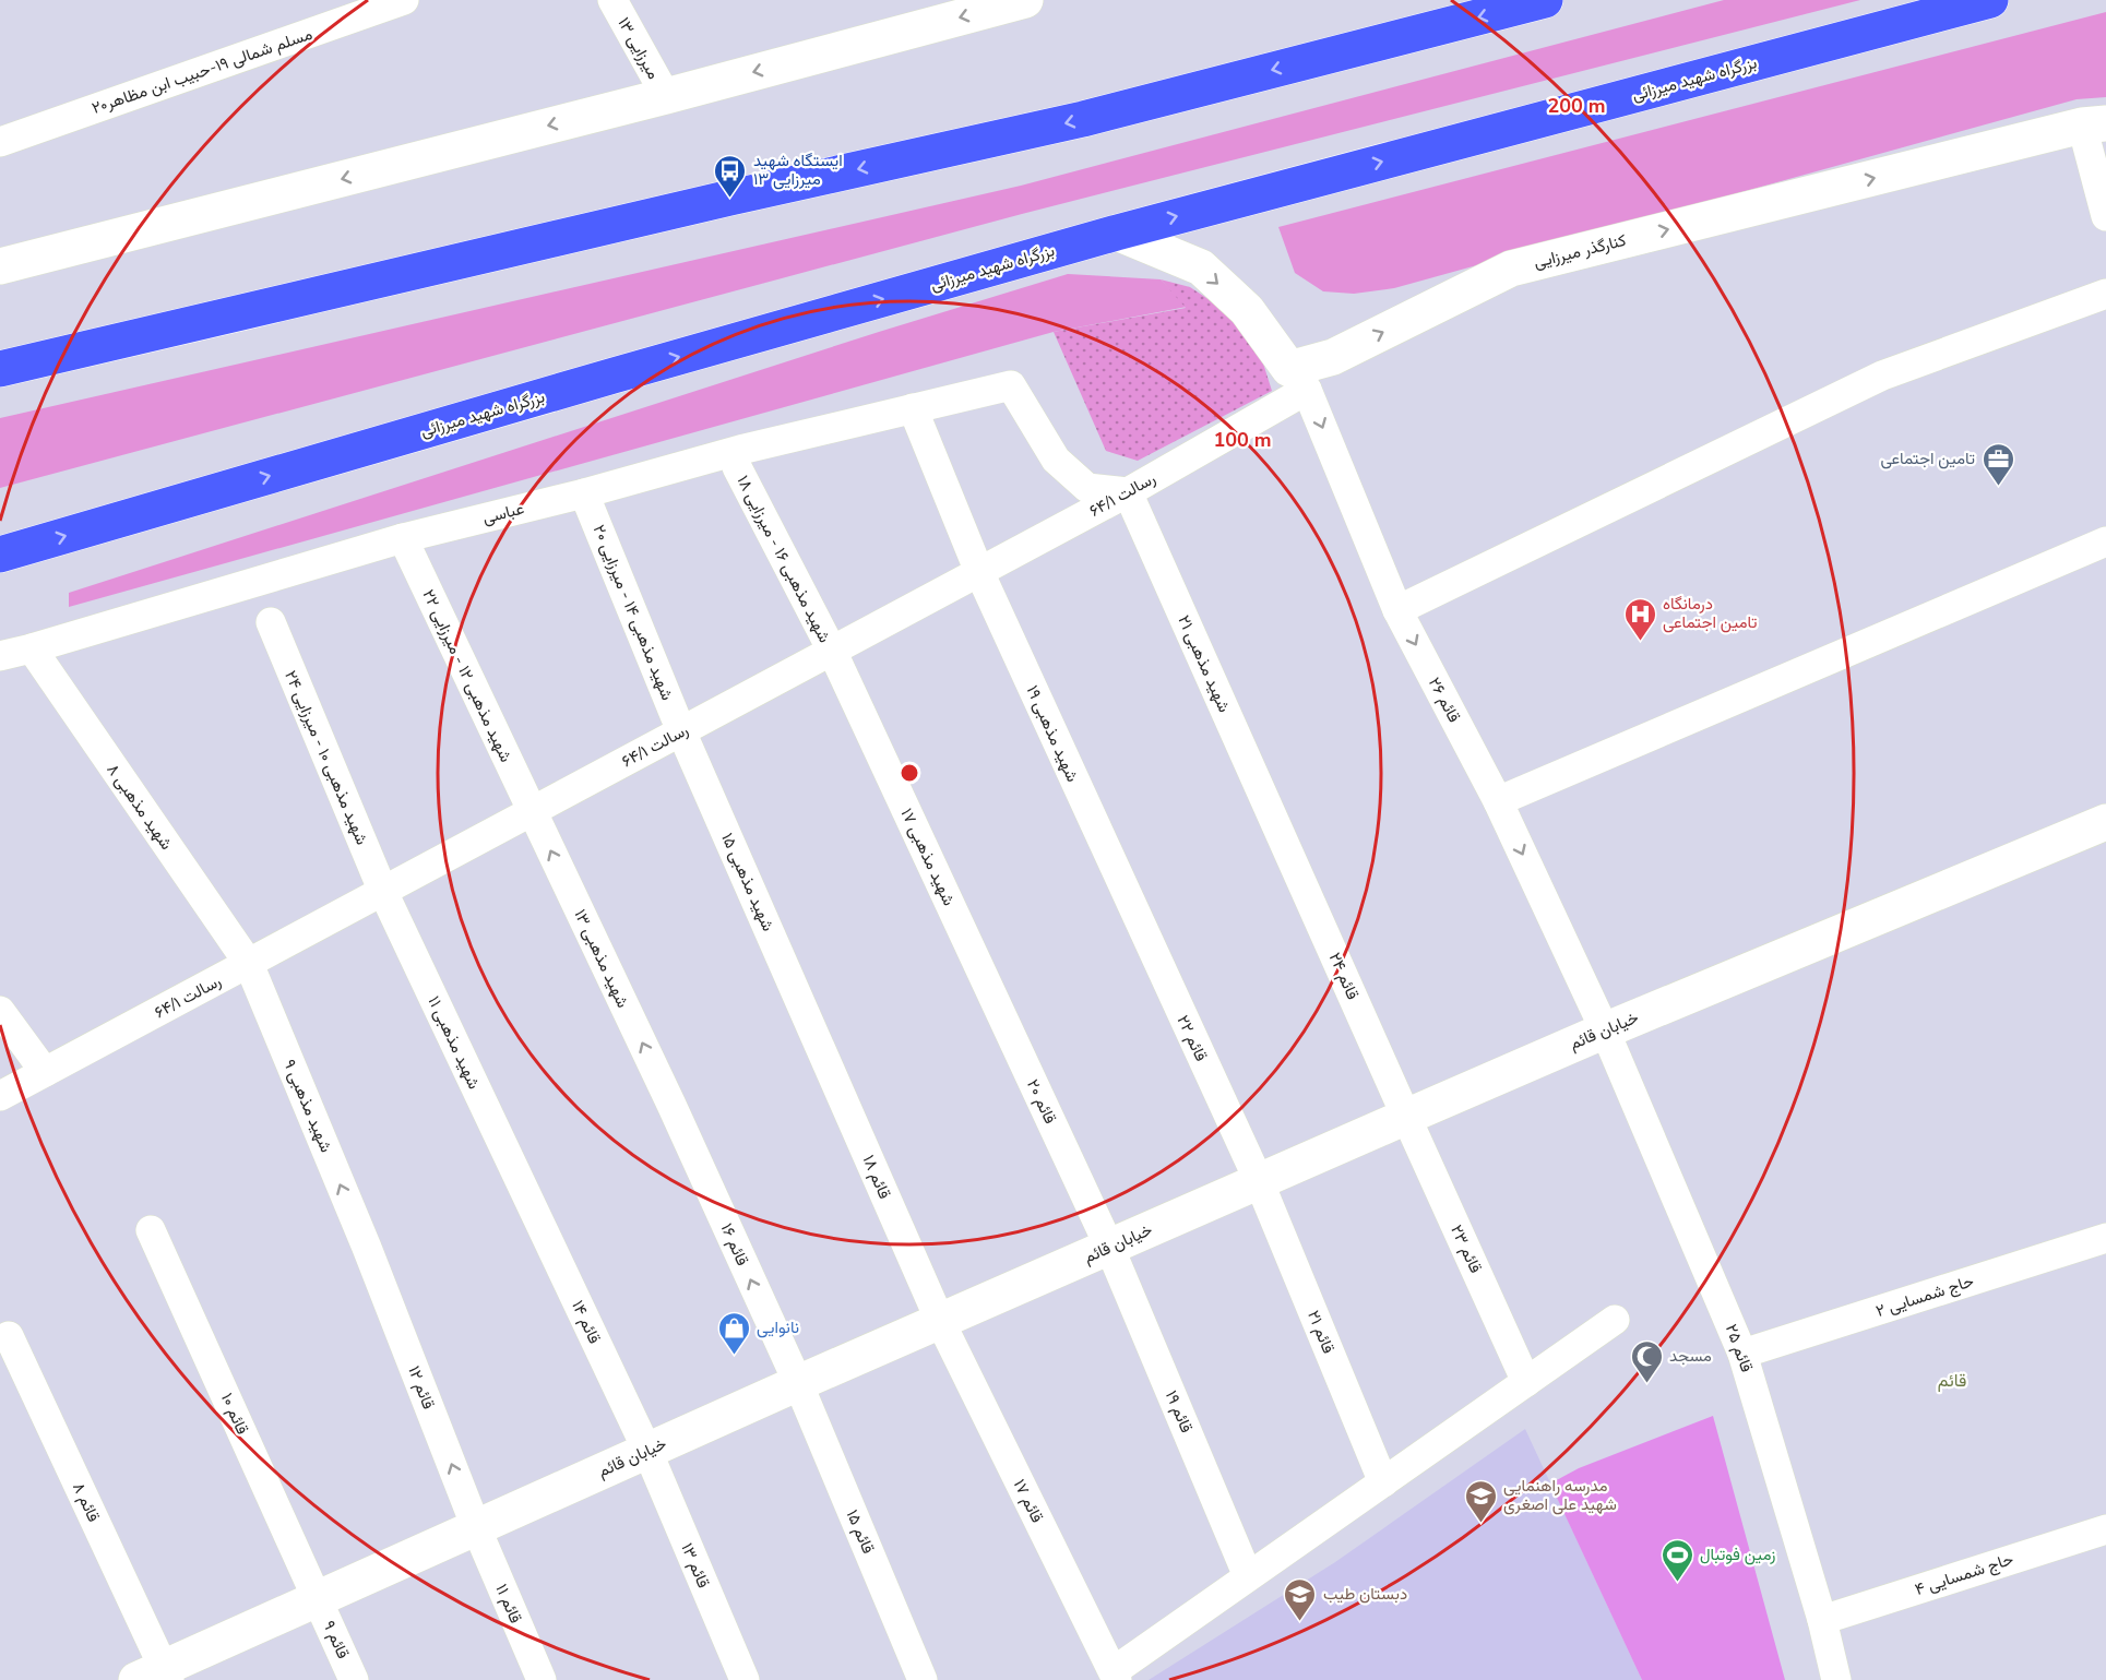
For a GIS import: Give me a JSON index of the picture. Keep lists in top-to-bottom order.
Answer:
{
  "streets": {
    "highway": ["بزرگراه شهید میرزائی"],
    "street": [
      "میرزایی ۱۳",
      "مسلم شمالی ۱۹-حبیب ابن مظاهر۲۰",
      "کنارگذر میرزایی",
      "رسالت ۶۴/۱",
      "عباسی",
      "شهید مذهبی ۱۶ - میرزایی ۱۸",
      "شهید مذهبی ۱۴ - میرزایی ۲۰",
      "شهید مذهبی ۲۱",
      "شهید مذهبی ۱۲ - میرزایی ۲۲",
      "قائم ۲۶",
      "شهید مذهبی ۱۹",
      "شهید مذهبی ۱۰ - میرزایی ۲۴",
      "شهید مذهبی ۸",
      "شهید مذهبی ۱۷",
      "شهید مذهبی ۱۵",
      "شهید مذهبی ۱۳",
      "قائم ۲۴",
      "خیابان قائم",
      "قائم ۲۲",
      "شهید مذهبی ۱۱",
      "قائم ۲۰",
      "شهید مذهبی ۹",
      "قائم ۱۸",
      "قائم ۱۶",
      "قائم ۲۳",
      "حاج شمسایی ۲",
      "قائم ۱۴",
      "قائم ۲۱",
      "قائم ۲۵",
      "قائم ۱۲",
      "قائم ۱۹",
      "قائم ۱۰",
      "قائم ۱۷",
      "قائم ۸",
      "قائم ۱۵",
      "قائم ۱۳",
      "حاج شمسایی ۴",
      "قائم ۱۱",
      "قائم ۹"
    ]
  },
  "crossings": [
    ["کنارگذر میرزایی", "رسالت ۶۴/۱"],
    ["کنارگذر میرزایی", "قائم ۲۶"],
    ["رسالت ۶۴/۱", "عباسی"],
    ["رسالت ۶۴/۱", "شهید مذهبی ۱۶ - میرزایی ۱۸"],
    ["رسالت ۶۴/۱", "شهید مذهبی ۱۴ - میرزایی ۲۰"],
    ["رسالت ۶۴/۱", "شهید مذهبی ۲۱"],
    ["رسالت ۶۴/۱", "شهید مذهبی ۱۲ - میرزایی ۲۲"],
    ["رسالت ۶۴/۱", "قائم ۲۶"],
    ["رسالت ۶۴/۱", "شهید مذهبی ۱۹"],
    ["رسالت ۶۴/۱", "شهید مذهبی ۱۰ - میرزایی ۲۴"],
    ["رسالت ۶۴/۱", "شهید مذهبی ۸"],
    ["رسالت ۶۴/۱", "شهید مذهبی ۱۷"],
    ["رسالت ۶۴/۱", "شهید مذهبی ۱۵"],
    ["رسالت ۶۴/۱", "شهید مذهبی ۱۳"],
    ["رسالت ۶۴/۱", "شهید مذهبی ۱۱"],
    ["رسالت ۶۴/۱", "شهید مذهبی ۹"],
    ["عباسی", "شهید مذهبی ۱۴ - میرزایی ۲۰"],
    ["عباسی", "شهید مذهبی ۲۱"],
    ["عباسی", "شهید مذهبی ۱۲ - میرزایی ۲۲"],
    ["عباسی", "شهید مذهبی ۱۹"],
    ["عباسی", "شهید مذهبی ۸"],
    ["شهید مذهبی ۱۶ - میرزایی ۱۸", "شهید مذهبی ۱۷"],
    ["شهید مذهبی ۱۴ - میرزایی ۲۰", "شهید مذهبی ۱۵"],
    ["شهید مذهبی ۲۱", "قائم ۲۴"],
    ["شهید مذهبی ۱۲ - میرزایی ۲۲", "شهید مذهبی ۱۳"],
    ["قائم ۲۶", "خیابان قائم"],
    ["قائم ۲۶", "قائم ۲۵"],
    ["شهید مذهبی ۱۹", "قائم ۲۲"],
    ["شهید مذهبی ۱۰ - میرزایی ۲۴", "شهید مذهبی ۱۱"],
    ["شهید مذهبی ۸", "شهید مذهبی ۹"],
    ["شهید مذهبی ۱۷", "قائم ۲۰"],
    ["شهید مذهبی ۱۵", "قائم ۱۸"],
    ["شهید مذهبی ۱۳", "قائم ۱۶"],
    ["قائم ۲۴", "خیابان قائم"],
    ["قائم ۲۴", "قائم ۲۳"],
    ["خیابان قائم", "قائم ۲۲"],
    ["خیابان قائم", "قائم ۲۰"],
    ["خیابان قائم", "قائم ۱۸"],
    ["خیابان قائم", "قائم ۱۶"],
    ["خیابان قائم", "قائم ۲۳"],
    ["خیابان قائم", "قائم ۱۴"],
    ["خیابان قائم", "قائم ۲۱"],
    ["خیابان قائم", "قائم ۲۵"],
    ["خیابان قائم", "قائم ۱۲"],
    ["خیابان قائم", "قائم ۱۹"],
    ["خیابان قائم", "قائم ۱۰"],
    ["خیابان قائم", "قائم ۱۷"],
    ["خیابان قائم", "قائم ۸"],
    ["خیابان قائم", "قائم ۱۵"],
    ["خیابان قائم", "قائم ۱۳"],
    ["خیابان قائم", "قائم ۱۱"],
    ["خیابان قائم", "قائم ۹"],
    ["قائم ۲۲", "قائم ۲۱"],
    ["شهید مذهبی ۱۱", "قائم ۱۴"],
    ["قائم ۲۰", "قائم ۱۹"],
    ["شهید مذهبی ۹", "قائم ۱۲"],
    ["قائم ۱۸", "قائم ۱۷"],
    ["قائم ۱۶", "قائم ۱۵"],
    ["حاج شمسایی ۲", "قائم ۲۵"],
    ["قائم ۱۴", "قائم ۱۳"],
    ["قائم ۲۵", "حاج شمسایی ۴"],
    ["قائم ۱۲", "قائم ۱۱"],
    ["قائم ۱۰", "قائم ۹"]
  ],
  "one_way": [
    "قائم ۲۶",
    "شهید مذهبی ۱۳",
    "شهید مذهبی ۹",
    "قائم ۱۶",
    "قائم ۱۲"
  ],
  "districts": ["قائم"],
  "places": {
    "bus stop": ["ایستگاه شهید میرزایی ۱۳"],
    "office": ["تامین اجتماعی"],
    "hospital": ["درمانگاه تامین اجتماعی"],
    "shop": ["نانوایی"],
    "mosque": ["مسجد"],
    "school or university": ["مدرسه راهنمایی شهید علی اصغری", "دبستان طیب"],
    "sports": ["زمین فوتبال"]
  },
  "rings": ["200 m", "100 m"]
}
